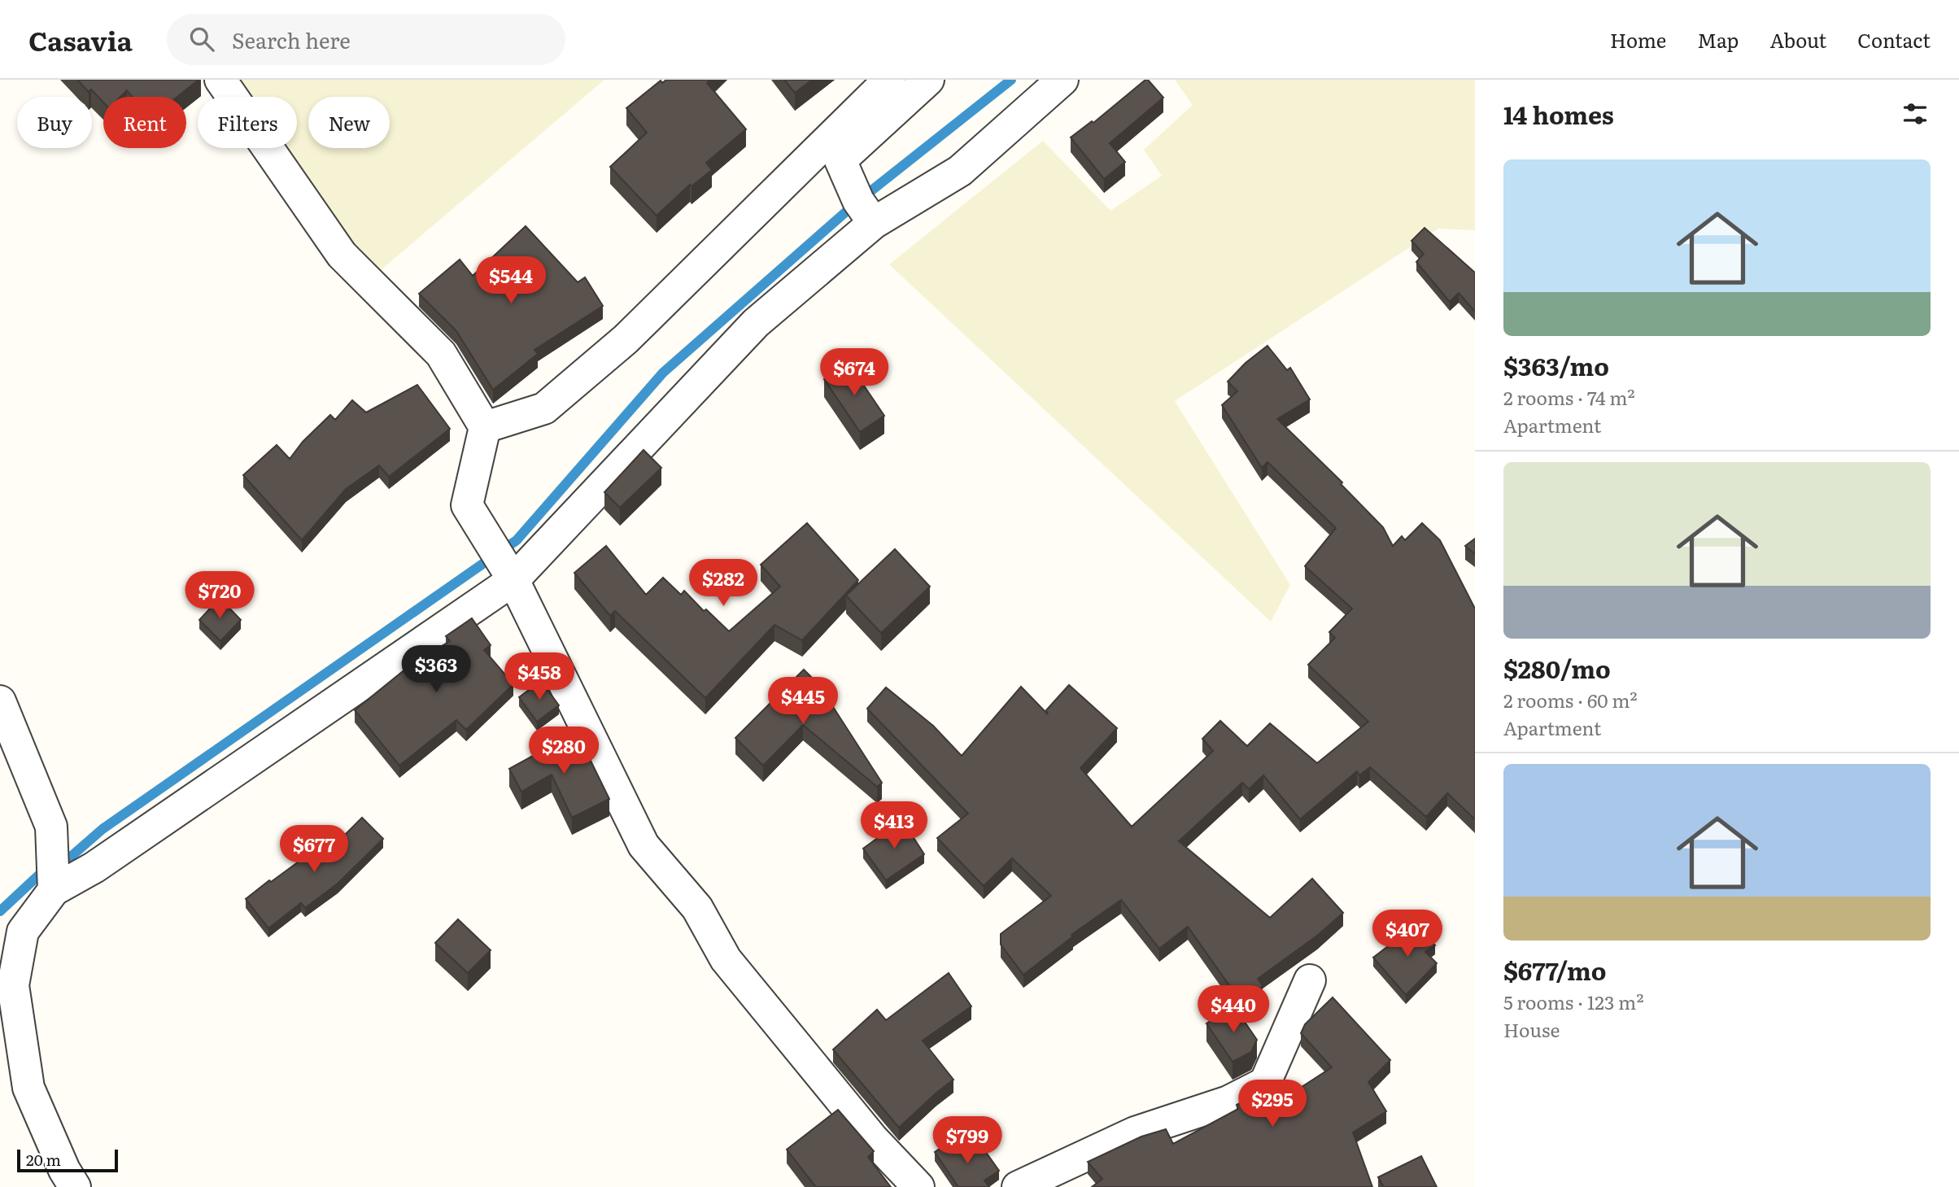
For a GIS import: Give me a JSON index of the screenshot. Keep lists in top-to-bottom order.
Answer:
{
  "scale_bar": "20 m",
  "page": {
    "header": "Casavia",
    "search": "Search here",
    "nav": [
      "Home",
      "Map",
      "About",
      "Contact"
    ],
    "heading": "14 homes",
    "chip": [
      "Buy",
      "Rent",
      "Filters",
      "New"
    ],
    "list": [
      {
        "name": "$363/mo",
        "note": "2 rooms · 74 m² · Apartment"
      },
      {
        "name": "$280/mo",
        "note": "2 rooms · 60 m² · Apartment"
      },
      {
        "name": "$677/mo",
        "note": "5 rooms · 123 m² · House"
      }
    ],
    "price": [
      "$544",
      "$674",
      "$282",
      "$720",
      "$363",
      "$458",
      "$445",
      "$280",
      "$413",
      "$677",
      "$407",
      "$440",
      "$295",
      "$799"
    ],
    "scale": "20 m"
  }
}
